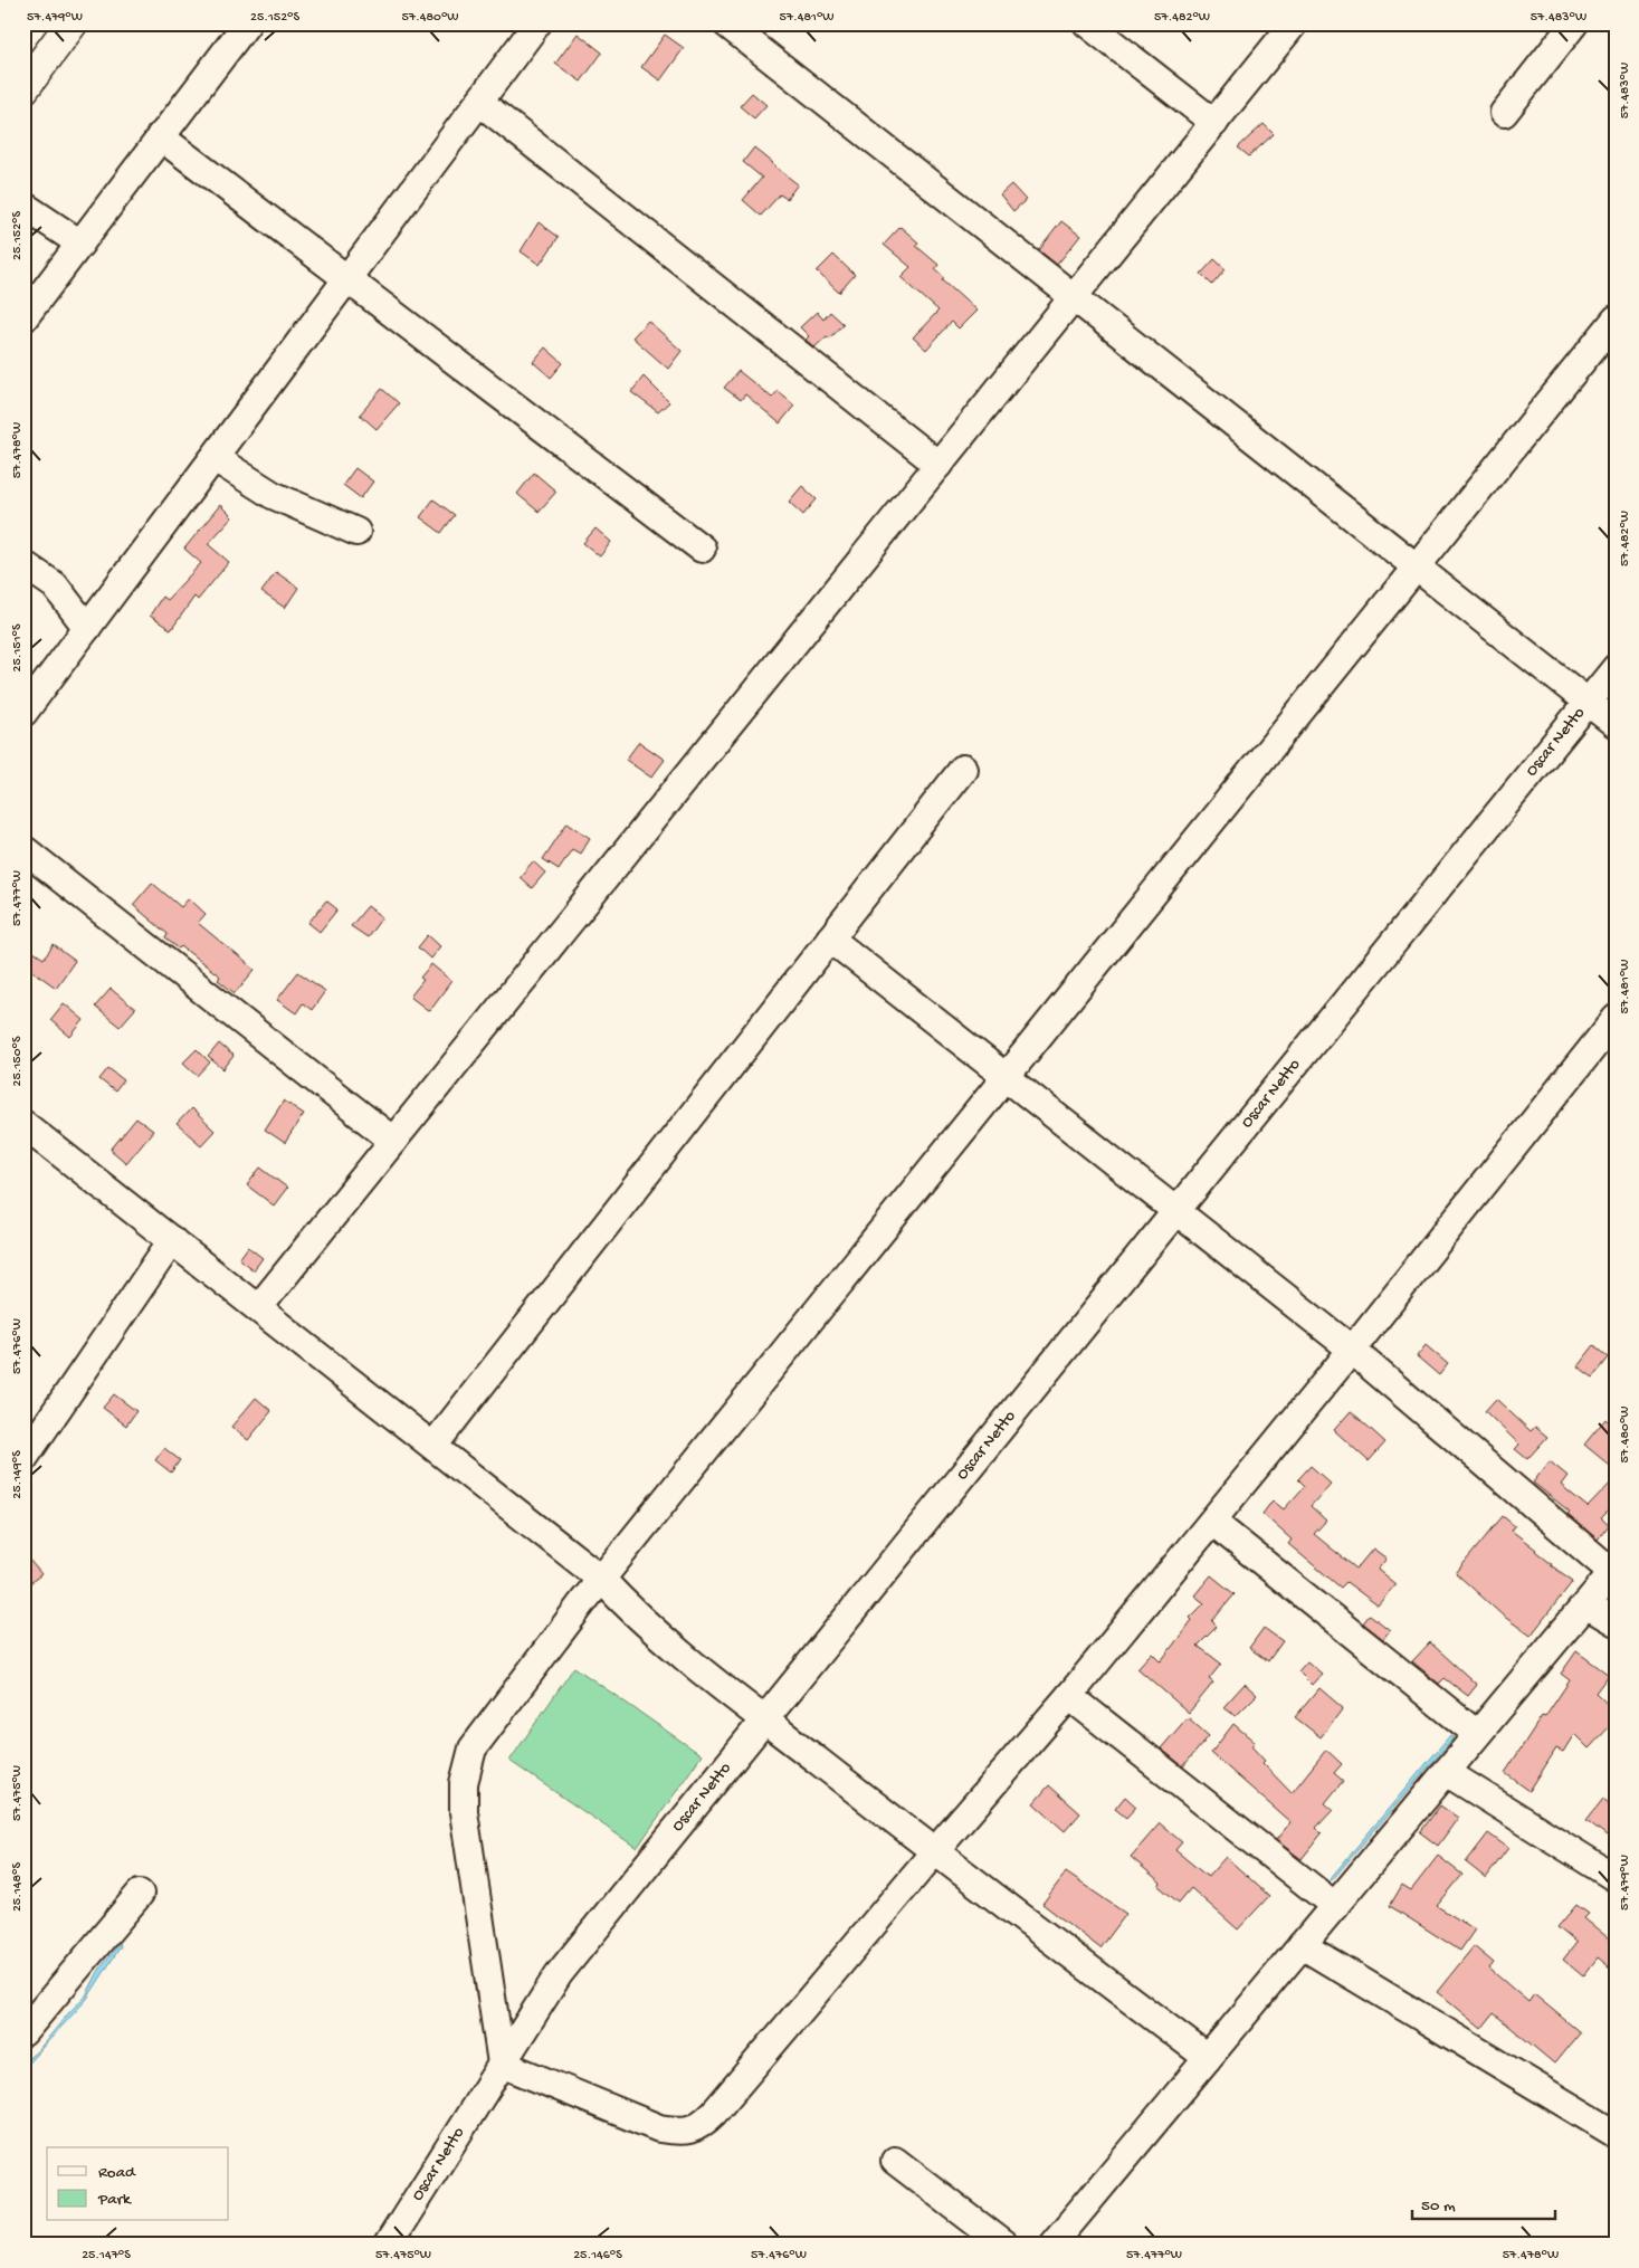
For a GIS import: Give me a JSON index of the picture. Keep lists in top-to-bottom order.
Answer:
{
  "streets": {
    "street": ["Oscar Netto"]
  },
  "legend": ["Road", "Park"],
  "scale_bar": "50 m",
  "coordinates": [
    "57.479°W",
    "25.152°S",
    "57.480°W",
    "57.481°W",
    "57.482°W",
    "57.483°W",
    "57.478°W",
    "25.151°S",
    "57.477°W",
    "25.150°S",
    "57.476°W",
    "25.149°S",
    "57.475°W",
    "25.148°S",
    "25.147°S",
    "25.146°S"
  ]
}
